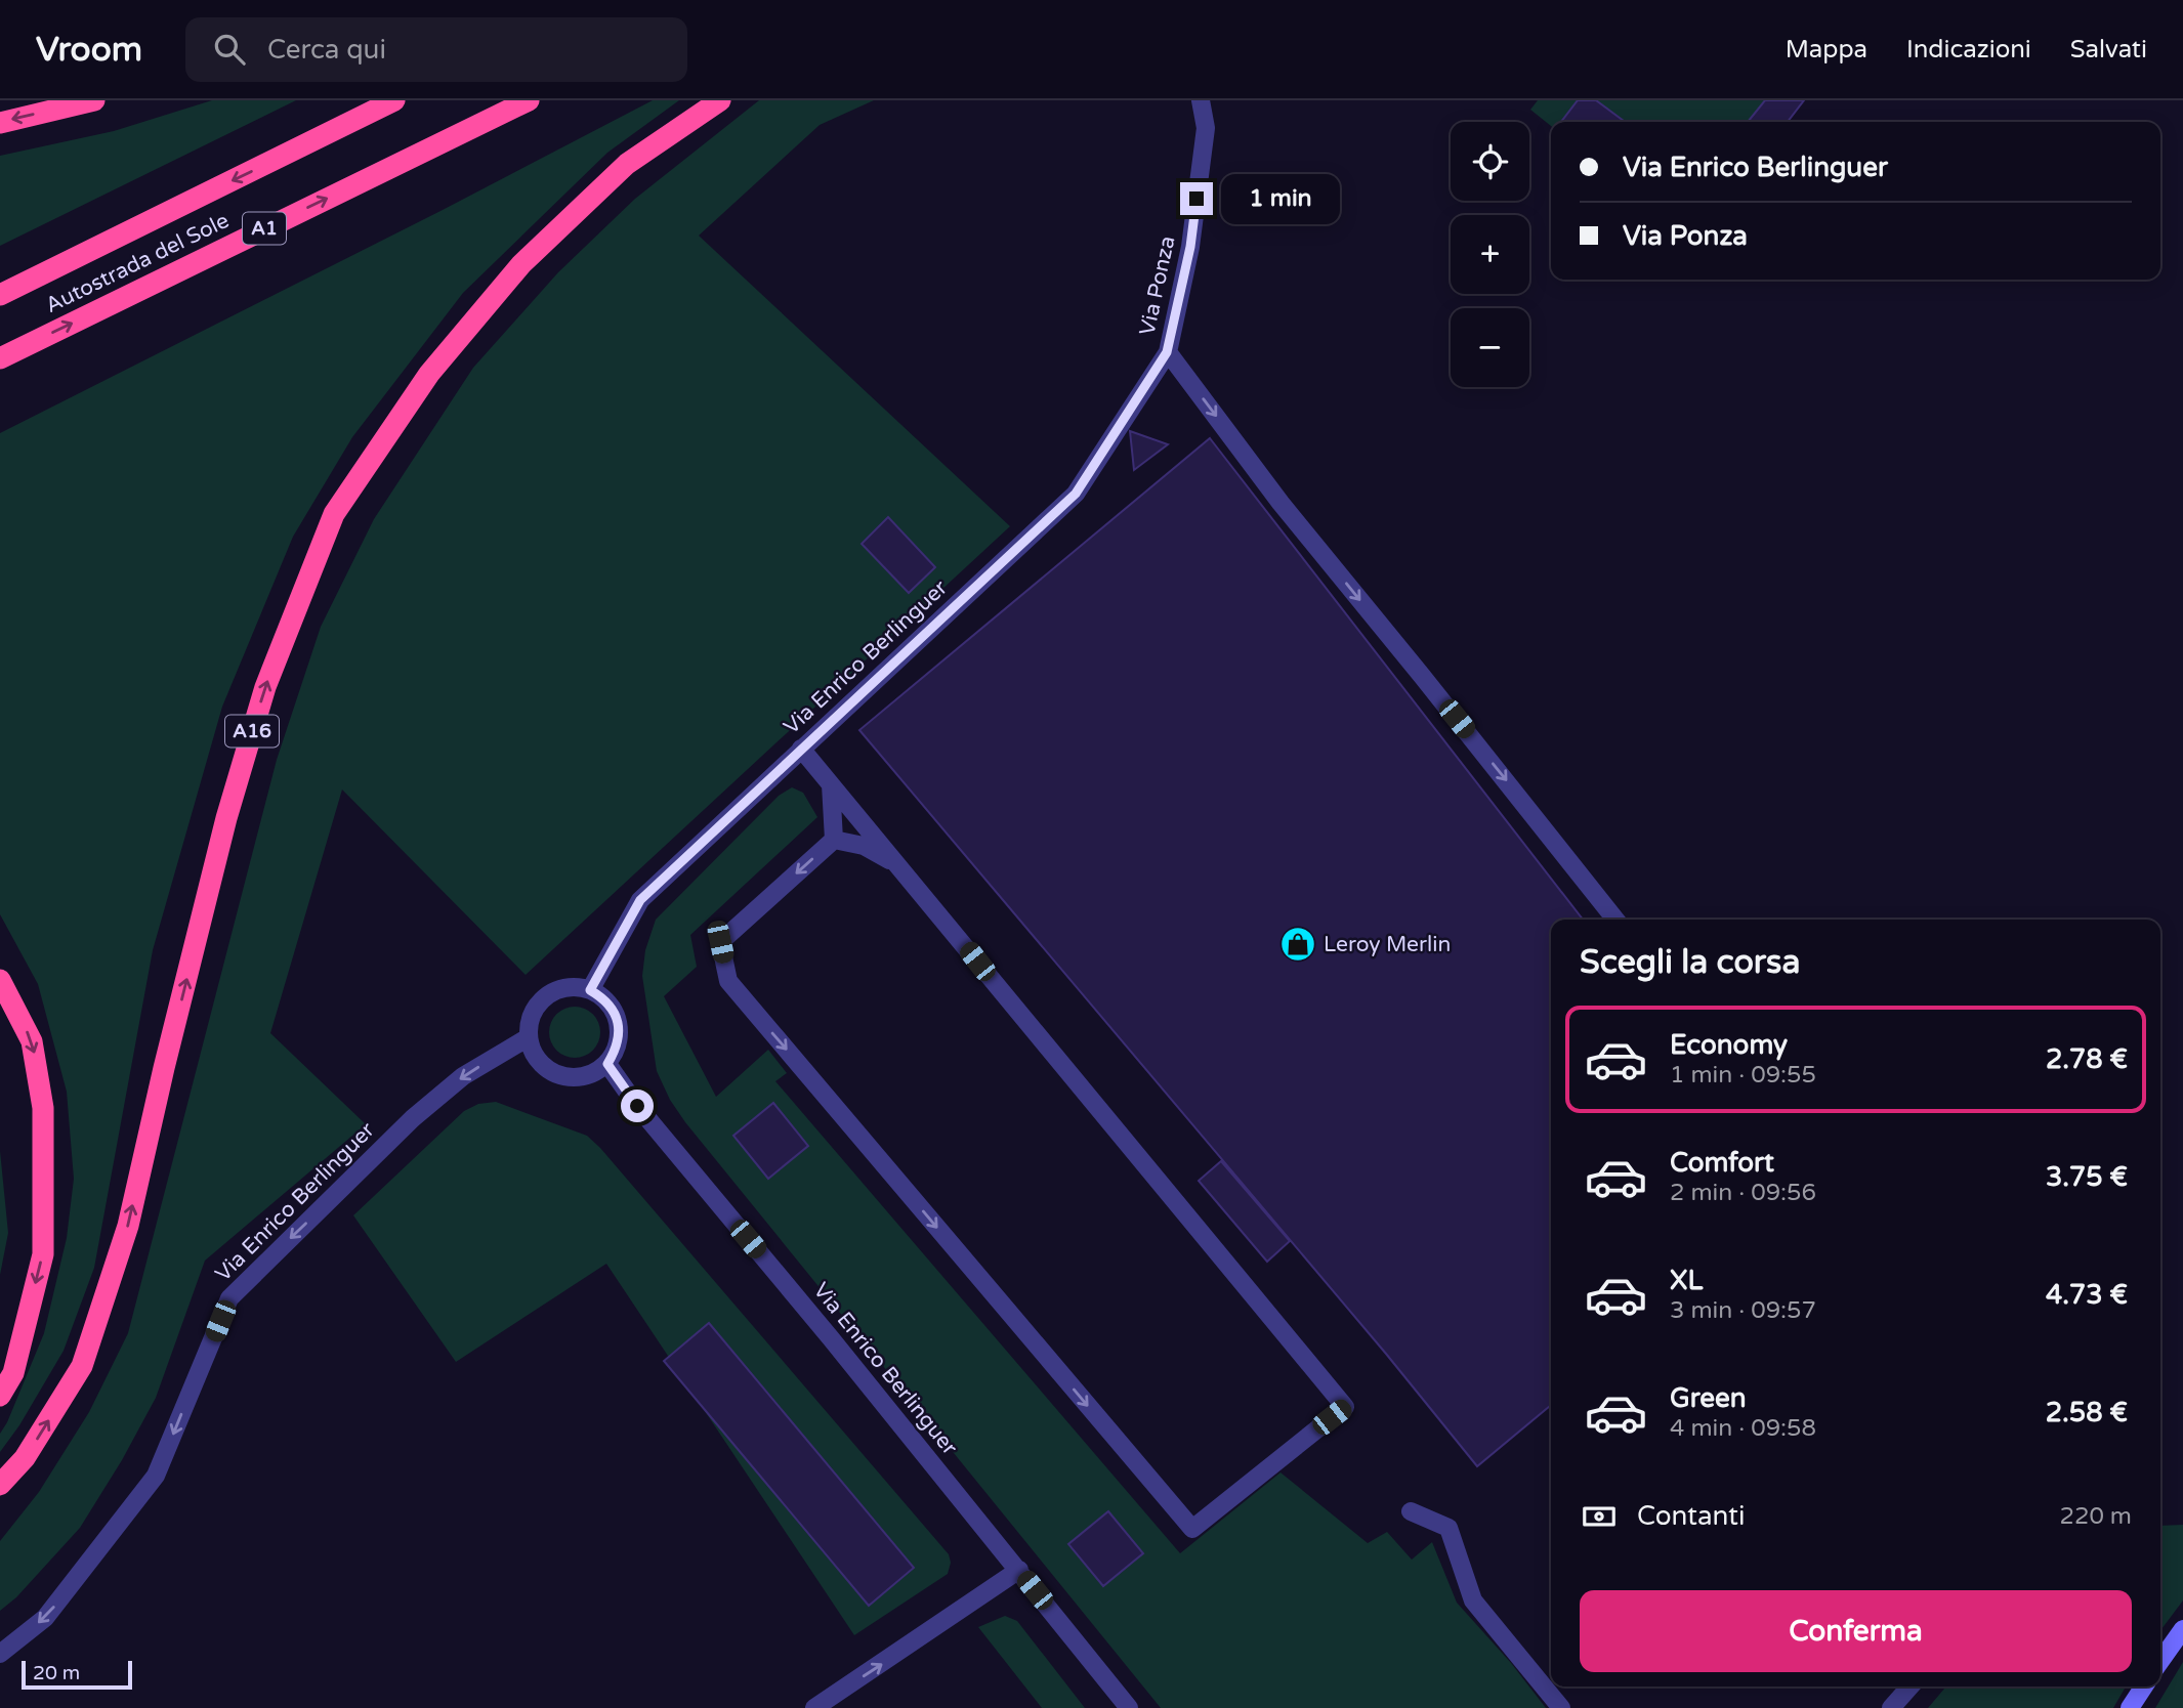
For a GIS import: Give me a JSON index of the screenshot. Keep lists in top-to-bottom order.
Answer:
{
  "streets": {
    "highway": ["A1", "Autostrada del Sole", "A16"],
    "lane": ["Via Ponza", "Via Enrico Berlinguer"]
  },
  "crossings": [
    ["Via Ponza", "Via Enrico Berlinguer"]
  ],
  "places": {
    "shop": ["Leroy Merlin"]
  },
  "scale_bar": "20 m",
  "page": {
    "header": "Vroom",
    "search": "Cerca qui",
    "nav": ["Mappa", "Indicazioni", "Salvati"],
    "map_buttons": ["+", "−"],
    "banner": ["Via Enrico Berlinguer", "Via Ponza"],
    "bubble": "1 min",
    "heading": "Scegli la corsa",
    "list": [
      {
        "name": "Economy",
        "note": "1 min · 09:55",
        "value": "2.78 €"
      },
      {
        "name": "Comfort",
        "note": "2 min · 09:56",
        "value": "3.75 €"
      },
      {
        "name": "XL",
        "note": "3 min · 09:57",
        "value": "4.73 €"
      },
      {
        "name": "Green",
        "note": "4 min · 09:58",
        "value": "2.58 €"
      }
    ],
    "pay": ["Contanti", "220 m"],
    "buttons": "Conferma",
    "scale": "20 m"
  }
}
